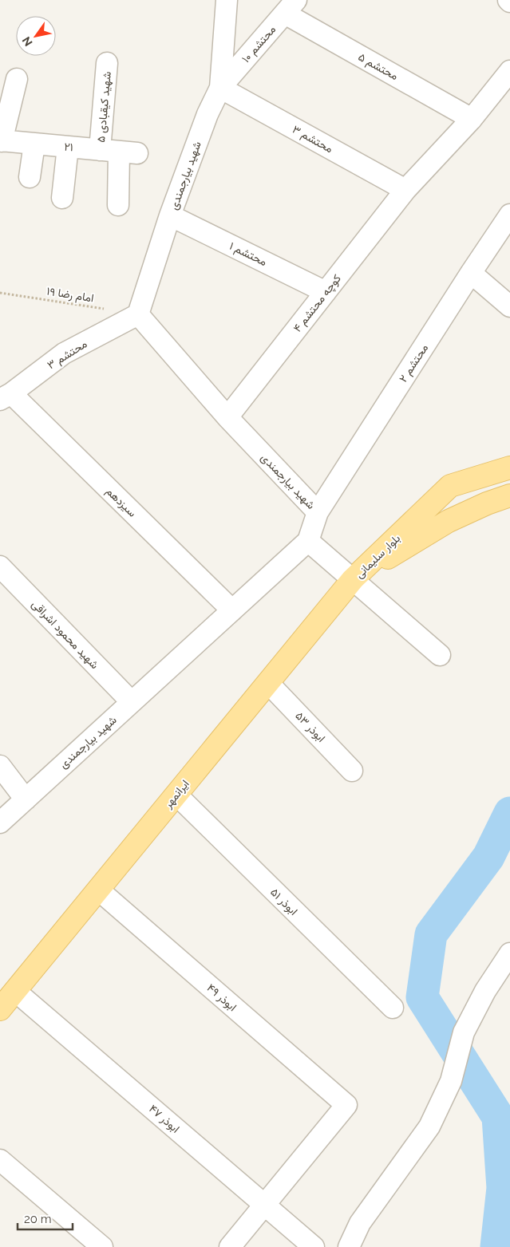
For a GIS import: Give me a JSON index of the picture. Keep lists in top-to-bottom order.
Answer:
{
  "streets": {
    "main road": ["بلوار سلیمانی", "ایرانمهر"],
    "street": [
      "۱۰ محتشم",
      "محتشم ۵",
      "۵ شهید کیقبادی",
      "محتشم ۳",
      "۲۱",
      "شهید بیارجمندی",
      "محتشم ۱",
      "کوچه محتشم ۴",
      "۲ محتشم",
      "سیزدهم",
      "شهید محمود اشراقی",
      "۵۳ ابوذر",
      "ابوذر ۵۱",
      "ابوذر ۴۹",
      "ابوذر ۴۷"
    ],
    "path": ["امام رضا ۱۹"]
  },
  "crossings": [
    ["۱۰ محتشم", "محتشم ۵"],
    ["۱۰ محتشم", "محتشم ۳"],
    ["۱۰ محتشم", "شهید بیارجمندی"],
    ["محتشم ۵", "کوچه محتشم ۴"],
    ["۵ شهید کیقبادی", "۲۱"],
    ["محتشم ۳", "شهید بیارجمندی"],
    ["محتشم ۳", "کوچه محتشم ۴"],
    ["محتشم ۳", "سیزدهم"],
    ["شهید بیارجمندی", "محتشم ۱"],
    ["شهید بیارجمندی", "کوچه محتشم ۴"],
    ["شهید بیارجمندی", "۲ محتشم"],
    ["شهید بیارجمندی", "سیزدهم"],
    ["شهید بیارجمندی", "شهید محمود اشراقی"],
    ["محتشم ۱", "کوچه محتشم ۴"],
    ["بلوار سلیمانی", "ایرانمهر"],
    ["۵۳ ابوذر", "ایرانمهر"],
    ["ایرانمهر", "ابوذر ۵۱"],
    ["ایرانمهر", "ابوذر ۴۹"],
    ["ایرانمهر", "ابوذر ۴۷"],
    ["ابوذر ۴۹", "ابوذر ۴۷"]
  ],
  "scale_bar": "20 m",
  "north": "bottom left"
}
